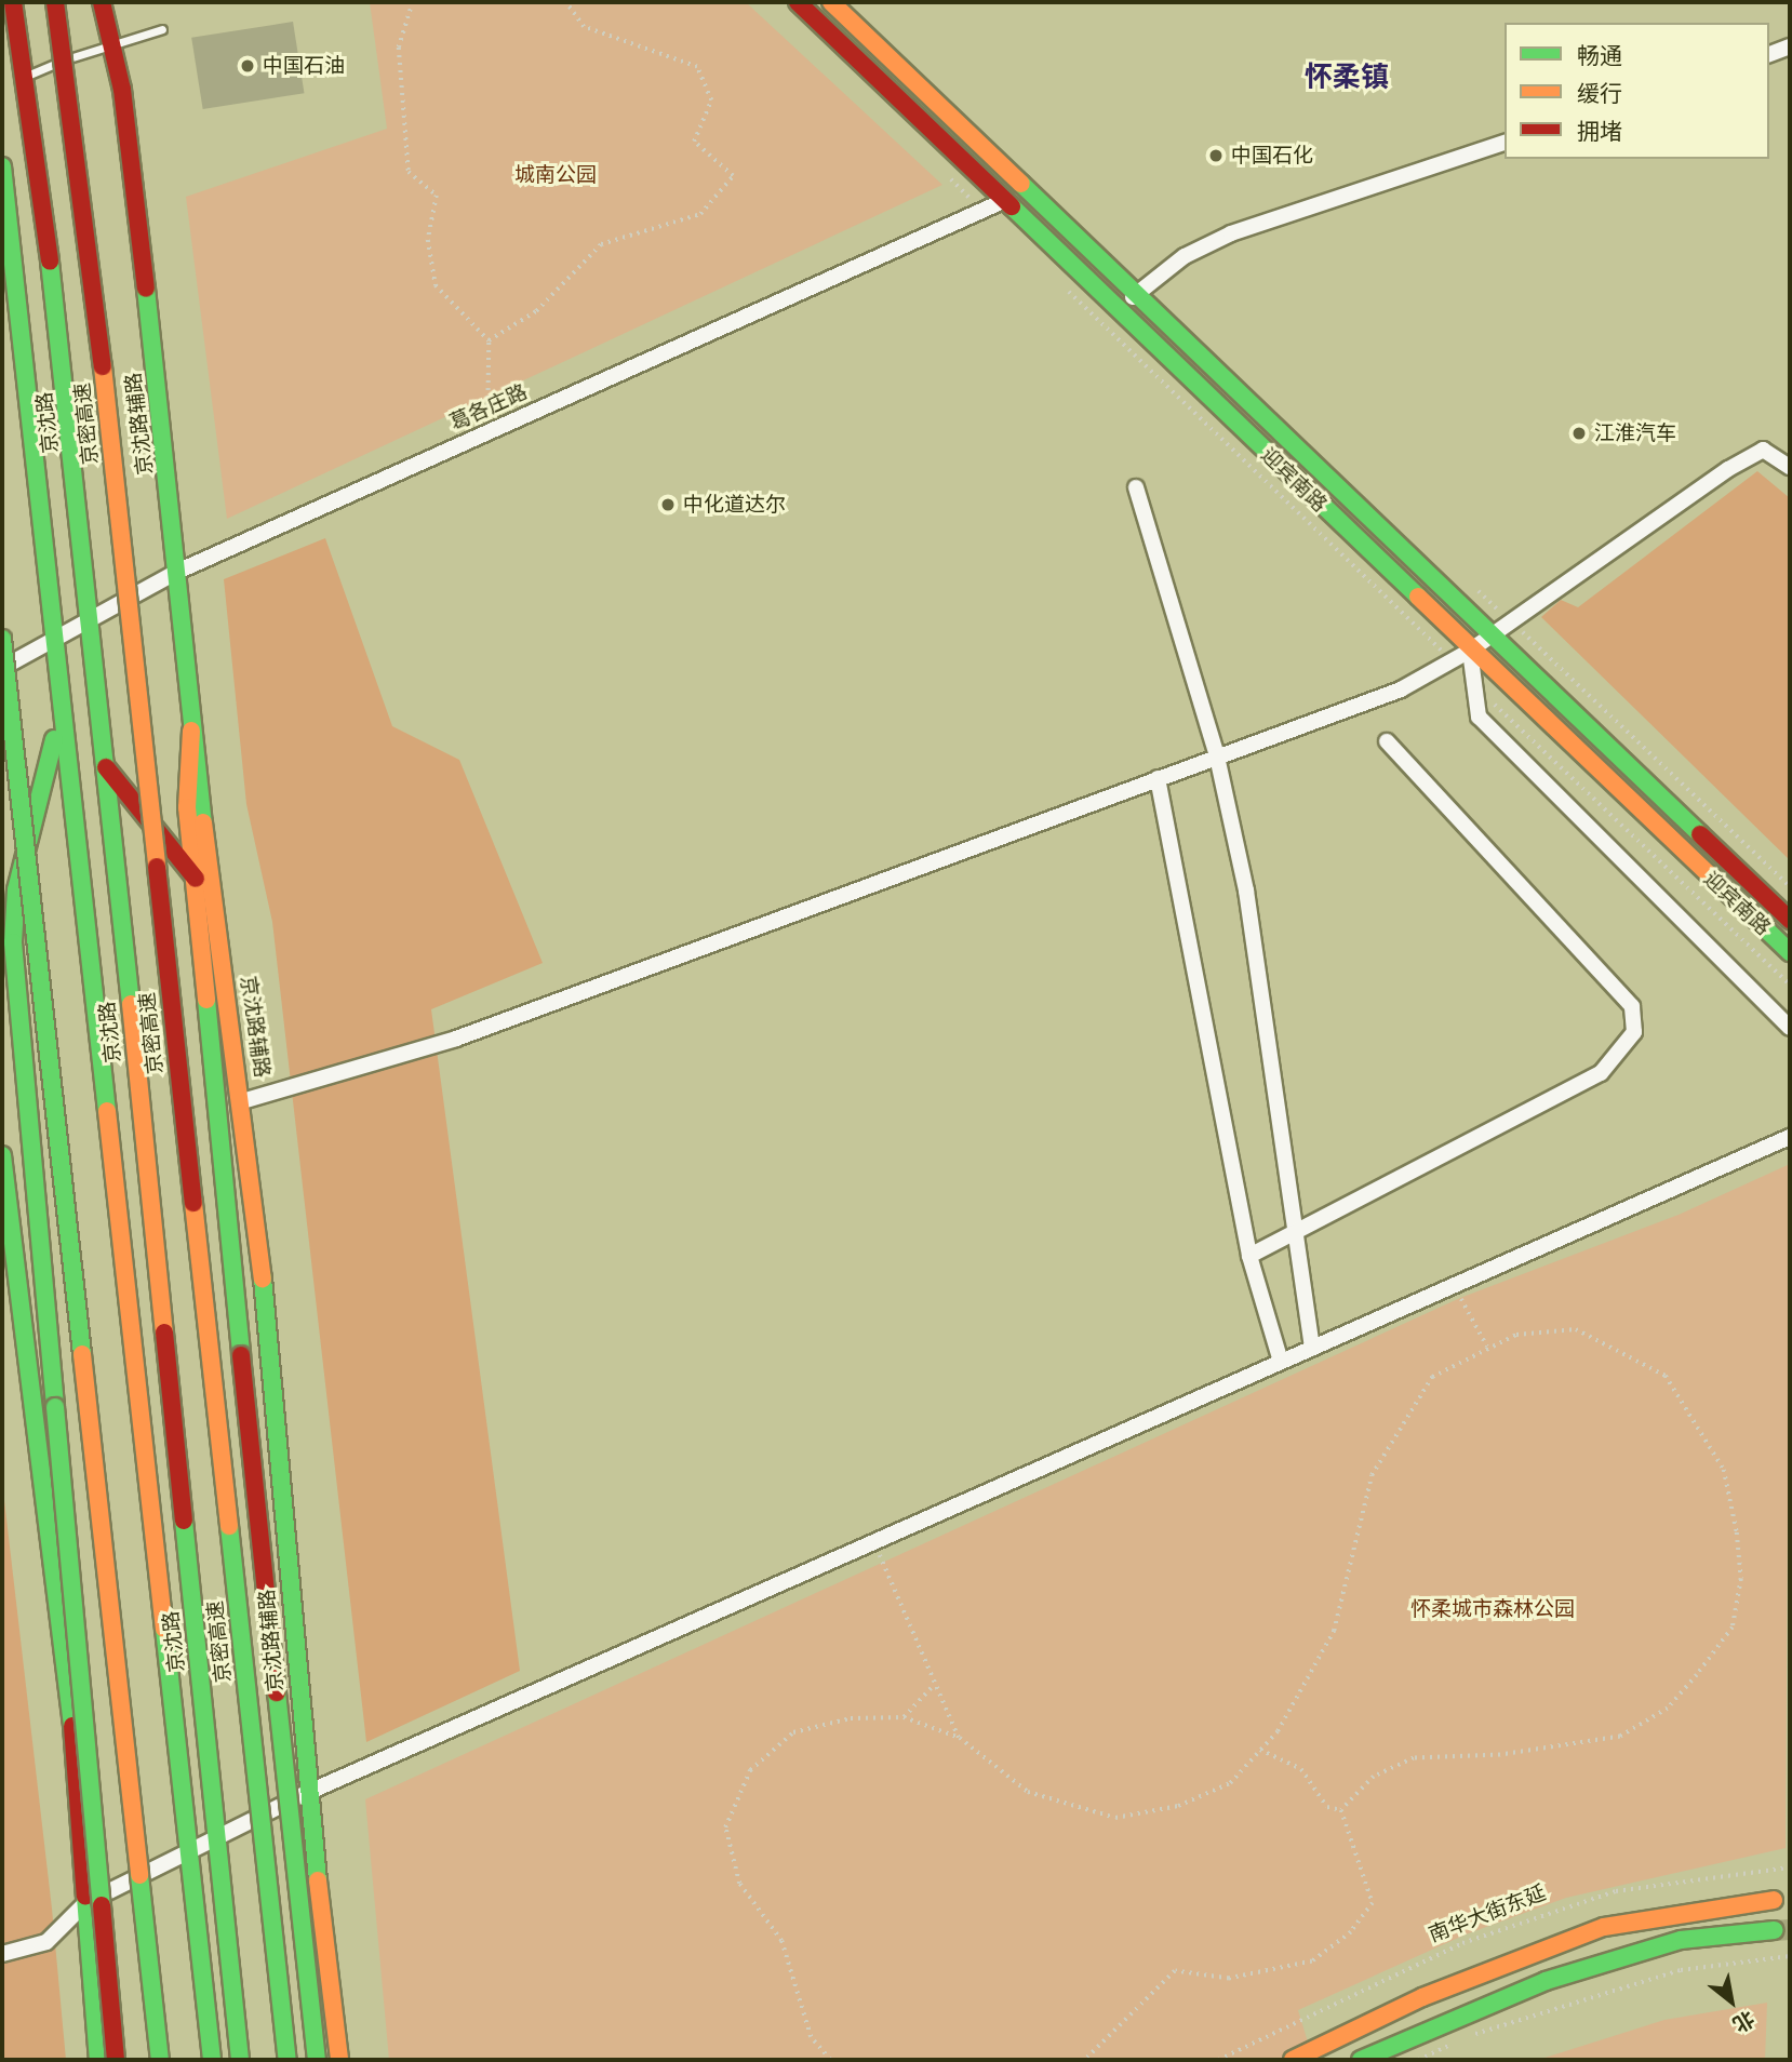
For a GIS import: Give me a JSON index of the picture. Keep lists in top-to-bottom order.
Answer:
{
  "streets": {
    "main road": [
      "京沈路",
      "京密高速",
      "京沈路辅路",
      "迎宾南路"
    ],
    "street": ["葛各庄路"],
    "path": ["南华大街东延"]
  },
  "crossings": [
    ["葛各庄路", "京沈路"],
    ["葛各庄路", "京沈路辅路"],
    ["葛各庄路", "迎宾南路"]
  ],
  "districts": ["怀柔镇"],
  "parks": ["城南公园", "怀柔城市森林公园"],
  "places": [
    "中国石油",
    "中国石化",
    "江淮汽车",
    "中化道达尔"
  ],
  "legend": ["畅通", "缓行", "拥堵"],
  "north": "bottom right"
}
